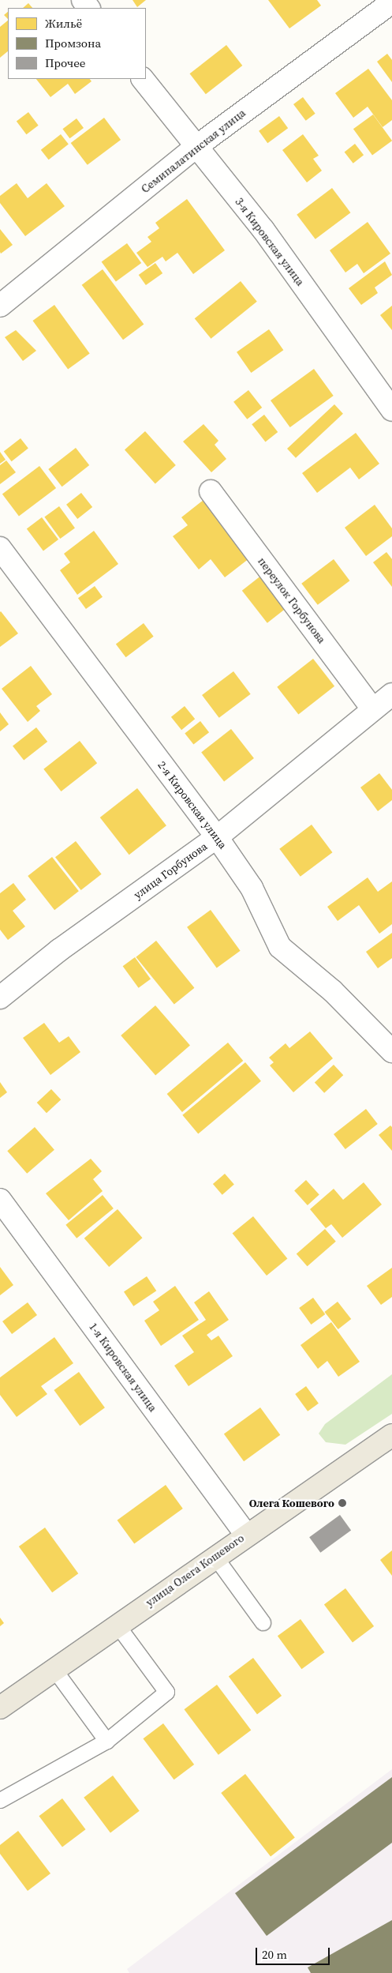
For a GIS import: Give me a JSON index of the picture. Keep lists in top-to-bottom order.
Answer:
{
  "streets": {
    "main road": ["улица Олега Кошевого"],
    "street": [
      "Семипалатинская улица",
      "3-я Кировская улица",
      "переулок Горбунова",
      "2-я Кировская улица",
      "улица Горбунова",
      "1-я Кировская улица"
    ]
  },
  "crossings": [
    ["Семипалатинская улица", "3-я Кировская улица"],
    ["переулок Горбунова", "улица Горбунова"],
    ["2-я Кировская улица", "улица Горбунова"],
    ["1-я Кировская улица", "улица Олега Кошевого"]
  ],
  "places": ["Олега Кошевого"],
  "legend": ["Жильё", "Промзона", "Прочее"],
  "scale_bar": "20 m"
}
